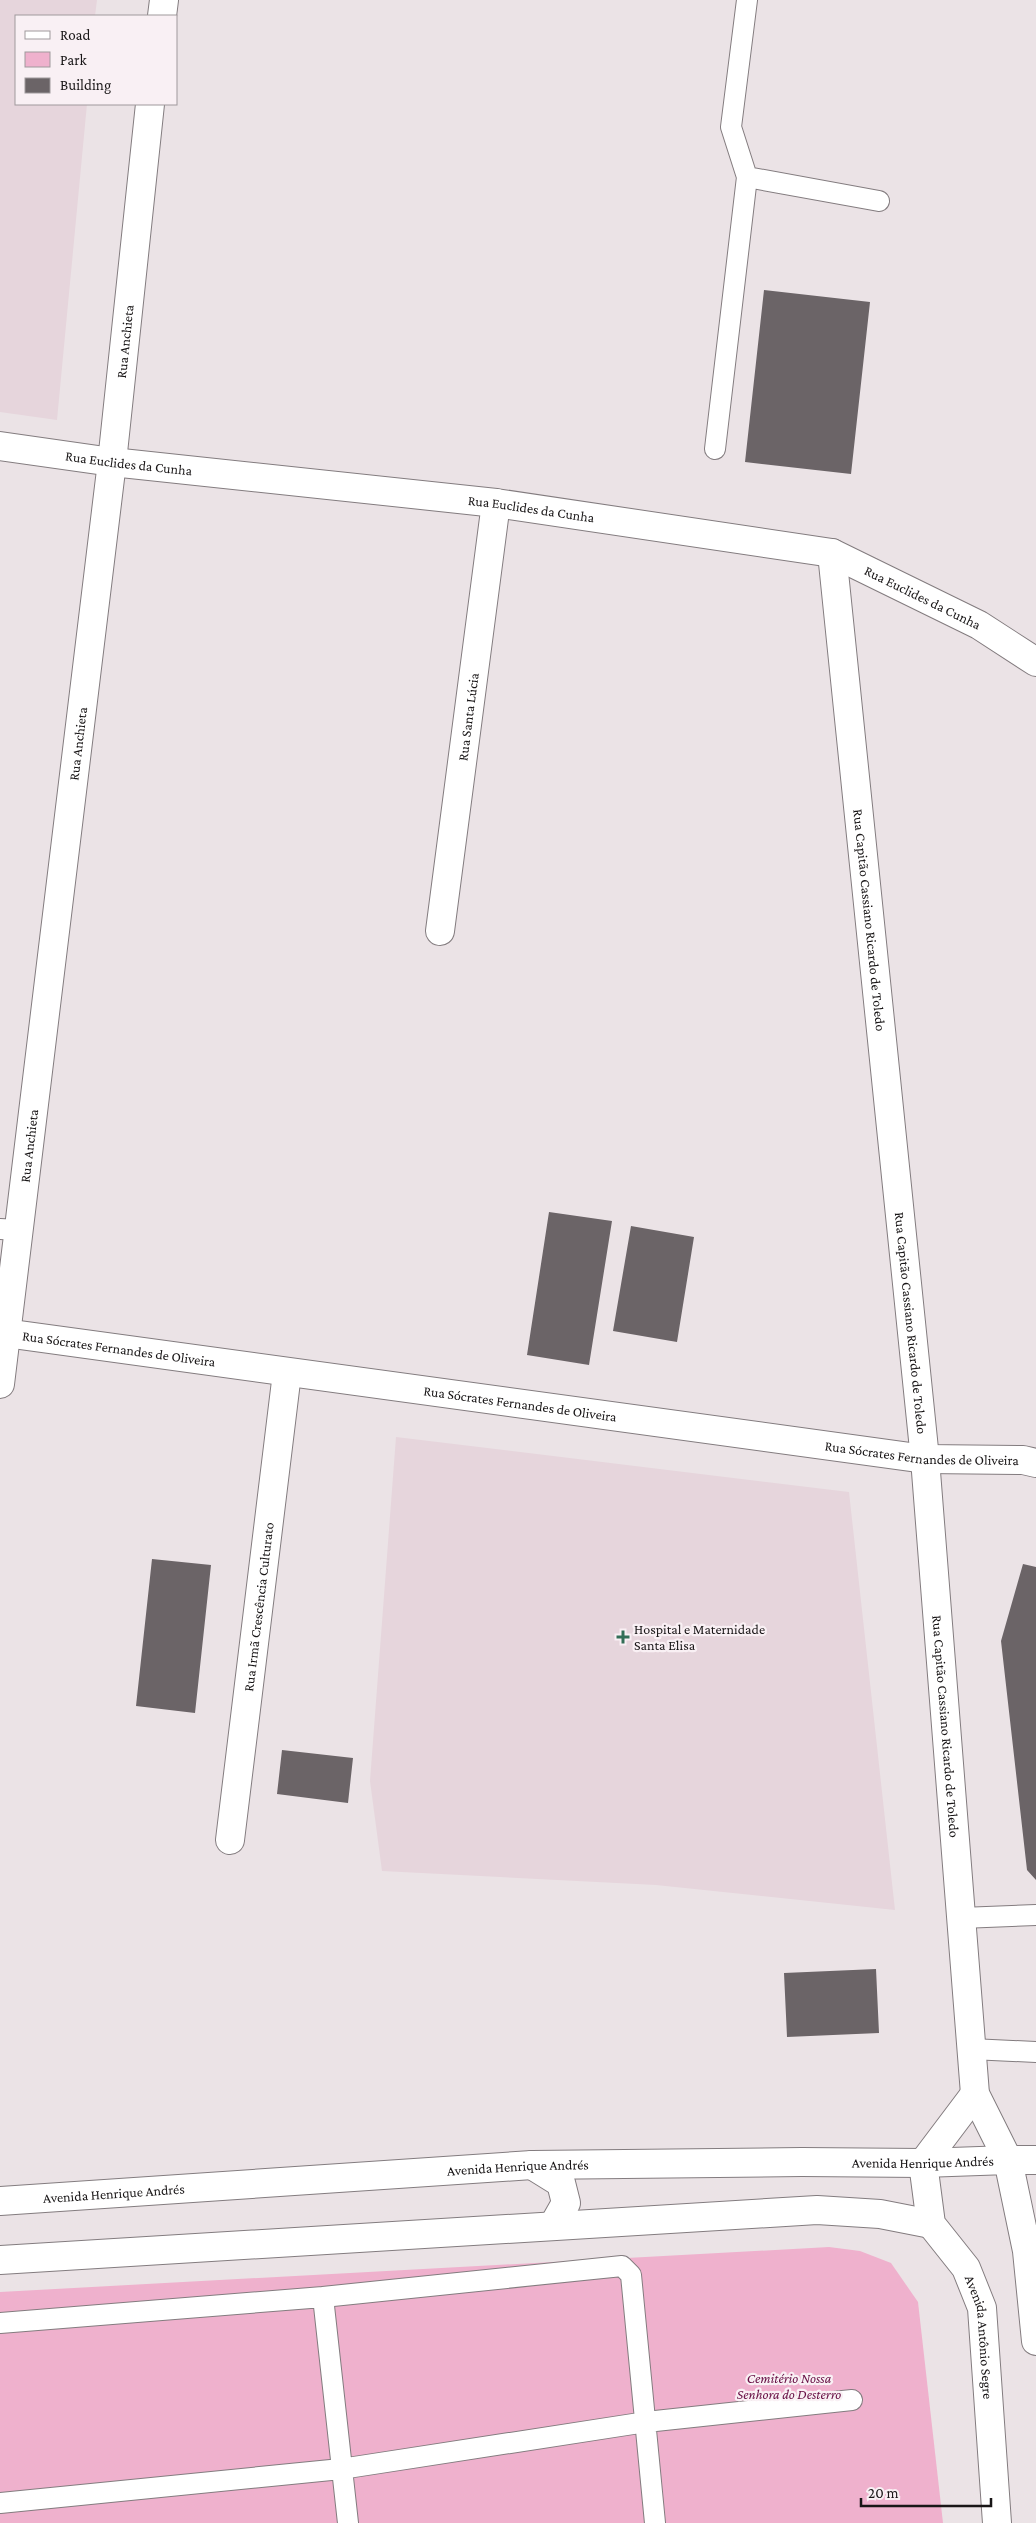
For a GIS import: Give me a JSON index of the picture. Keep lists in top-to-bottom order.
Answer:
{
  "streets": {
    "street": [
      "Rua Anchieta",
      "Rua Euclides da Cunha",
      "Rua Santa Lúcia",
      "Rua Capitão Cassiano Ricardo de Toledo",
      "Rua Sócrates Fernandes de Oliveira",
      "Rua Irmã Crescência Culturato",
      "Avenida Henrique Andrés",
      "Avenida Antônio Segre"
    ]
  },
  "crossings": [
    ["Rua Anchieta", "Rua Euclides da Cunha"],
    ["Rua Anchieta", "Rua Sócrates Fernandes de Oliveira"],
    ["Rua Euclides da Cunha", "Rua Santa Lúcia"],
    ["Rua Euclides da Cunha", "Rua Capitão Cassiano Ricardo de Toledo"],
    ["Rua Capitão Cassiano Ricardo de Toledo", "Rua Sócrates Fernandes de Oliveira"],
    ["Rua Capitão Cassiano Ricardo de Toledo", "Avenida Henrique Andrés"],
    ["Rua Sócrates Fernandes de Oliveira", "Rua Irmã Crescência Culturato"]
  ],
  "parks": ["Cemitério Nossa Senhora do Desterro"],
  "places": {
    "health": ["Hospital e Maternidade Santa Elisa"]
  },
  "legend": ["Road", "Park", "Building"],
  "scale_bar": "20 m"
}
